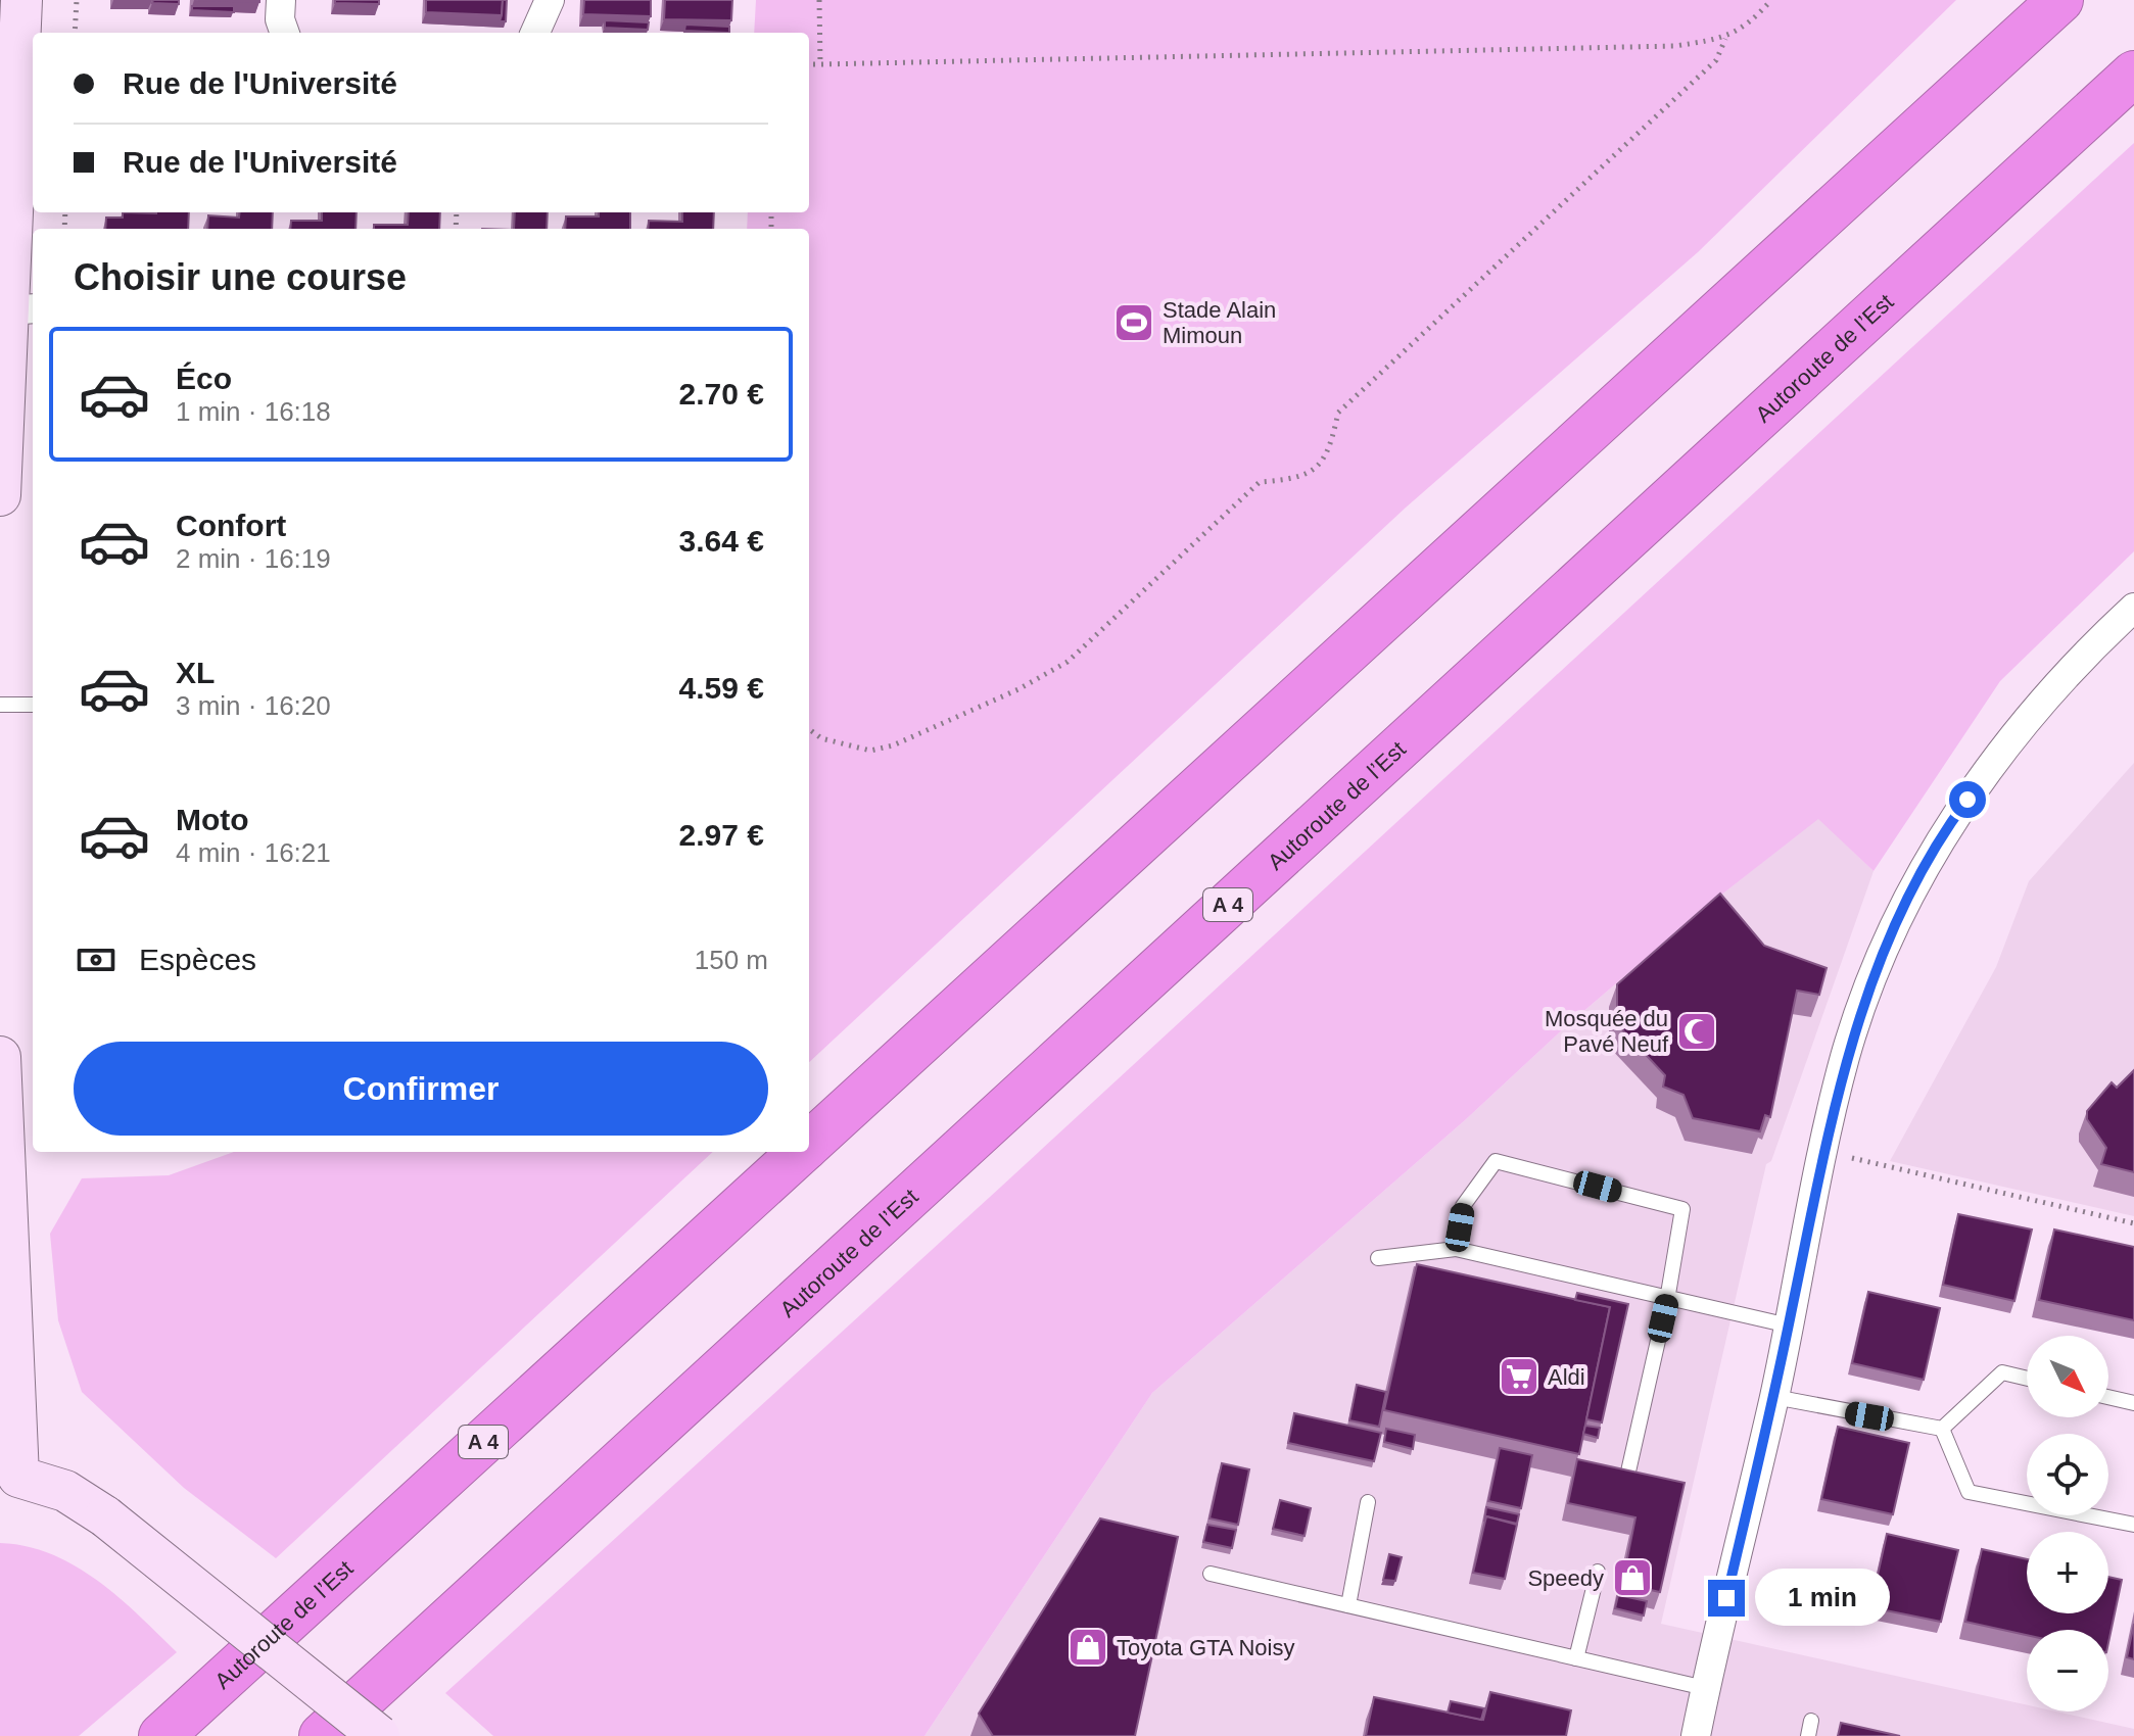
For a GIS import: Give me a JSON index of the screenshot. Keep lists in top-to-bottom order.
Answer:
{
  "streets": {
    "highway": ["Autoroute de l’Est", "A 4"]
  },
  "places": {
    "sports": ["Stade Alain Mimoun"],
    "mosque": ["Mosquée du Pavé Neuf"],
    "supermarket": ["Aldi"],
    "shop": ["Speedy", "Toyota GTA Noisy"]
  },
  "north": "bottom right",
  "page": {
    "banner": ["Rue de l'Université", "Rue de l'Université"],
    "heading": "Choisir une course",
    "list": [
      {
        "name": "Éco",
        "note": "1 min · 16:18",
        "value": "2.70 €"
      },
      {
        "name": "Confort",
        "note": "2 min · 16:19",
        "value": "3.64 €"
      },
      {
        "name": "XL",
        "note": "3 min · 16:20",
        "value": "4.59 €"
      },
      {
        "name": "Moto",
        "note": "4 min · 16:21",
        "value": "2.97 €"
      }
    ],
    "pay": ["Espèces", "150 m"],
    "buttons": "Confirmer",
    "map_buttons": ["+", "−"],
    "bubble": "1 min"
  }
}
